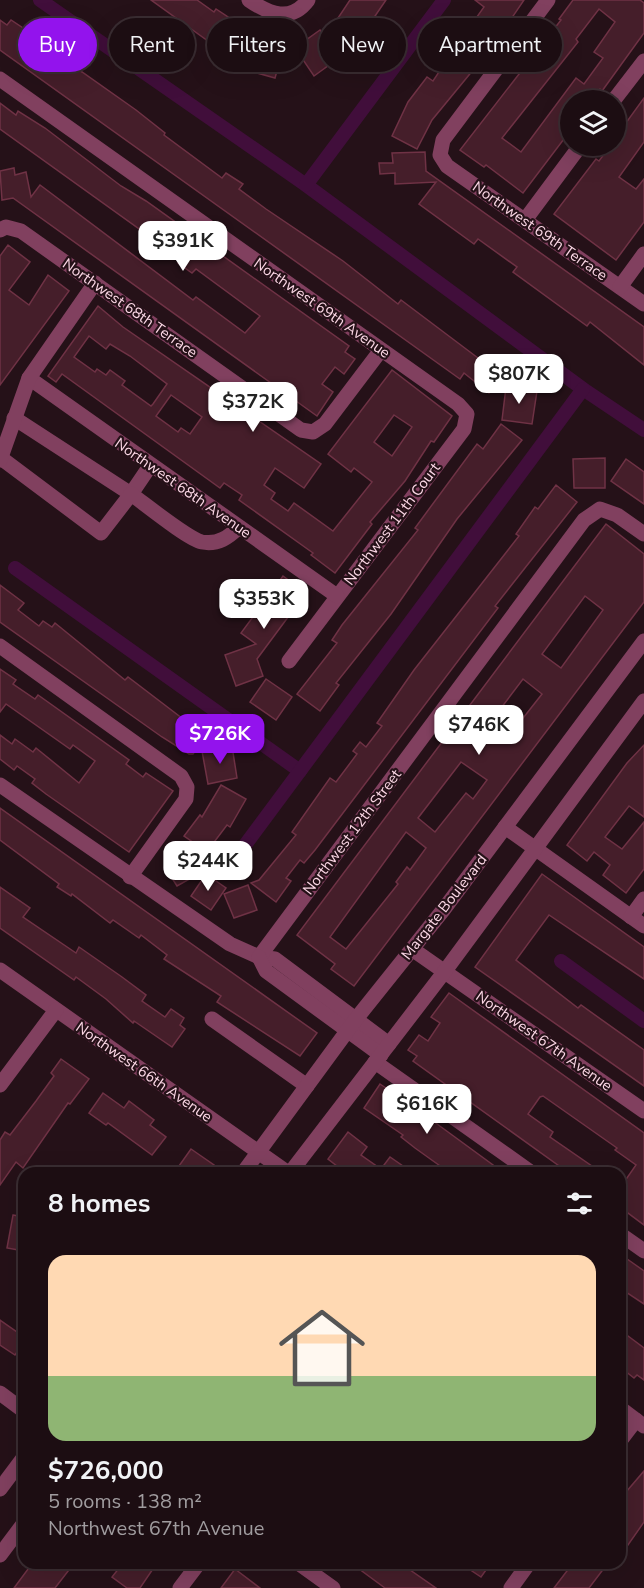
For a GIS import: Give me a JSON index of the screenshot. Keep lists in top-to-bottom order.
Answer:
{
  "streets": {
    "street": [
      "Northwest 69th Terrace",
      "Northwest 68th Terrace",
      "Northwest 69th Avenue",
      "Northwest 68th Avenue",
      "Northwest 11th Court",
      "Northwest 12th Street",
      "Margate Boulevard",
      "Northwest 67th Avenue",
      "Northwest 66th Avenue"
    ]
  },
  "crossings": [
    ["Northwest 68th Terrace", "Northwest 69th Avenue"],
    ["Northwest 69th Avenue", "Northwest 11th Court"],
    ["Northwest 68th Avenue", "Northwest 11th Court"],
    ["Margate Boulevard", "Northwest 67th Avenue"],
    ["Margate Boulevard", "Northwest 66th Avenue"]
  ],
  "page": {
    "chip": [
      "Buy",
      "Rent",
      "Filters",
      "New",
      "Apartment"
    ],
    "price": [
      "$391K",
      "$807K",
      "$372K",
      "$353K",
      "$746K",
      "$726K",
      "$244K",
      "$616K"
    ],
    "heading": "8 homes",
    "list": [
      {
        "name": "$726,000",
        "note": "5 rooms · 138 m² · Northwest 67th Avenue"
      }
    ]
  }
}
